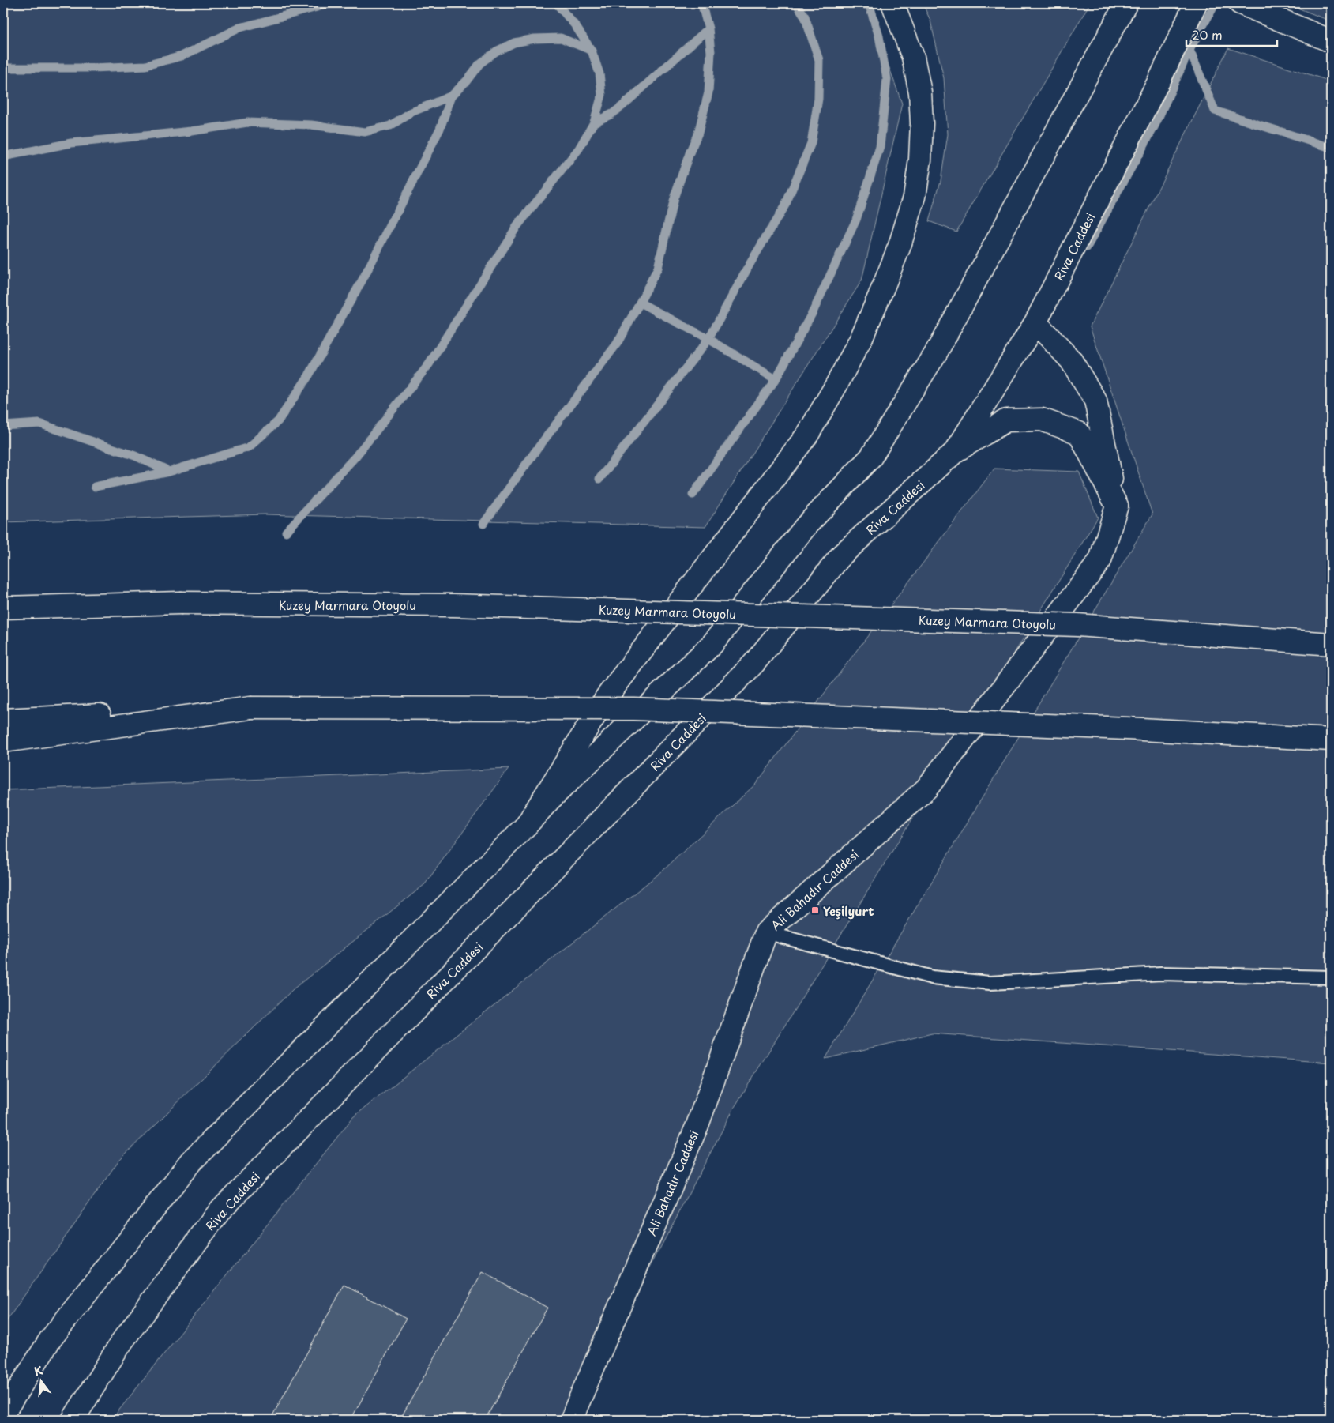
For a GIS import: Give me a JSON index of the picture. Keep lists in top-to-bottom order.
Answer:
{
  "streets": {
    "main road": ["Riva Caddesi", "Kuzey Marmara Otoyolu", "Ali Bahadır Caddesi"]
  },
  "places": {
    "transit": ["Yeşilyurt"]
  },
  "scale_bar": "20 m",
  "north": "top"
}
